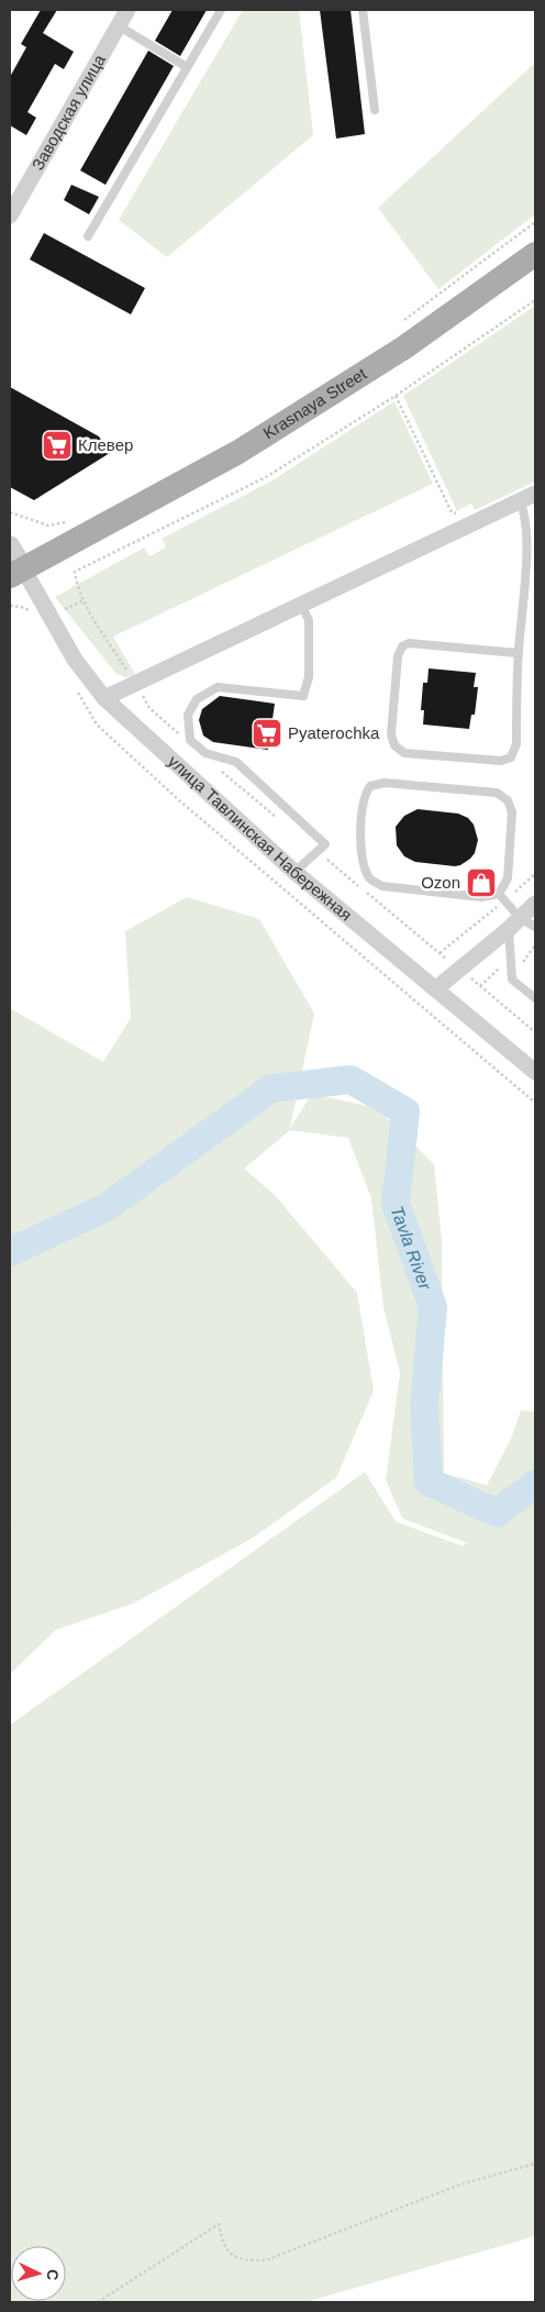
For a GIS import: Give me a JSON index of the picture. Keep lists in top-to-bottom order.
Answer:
{
  "streets": {
    "main road": ["Krasnaya Street"],
    "street": ["Заводская улица", "улица Тавлинская Набережная"]
  },
  "crossings": [
    ["Krasnaya Street", "улица Тавлинская Набережная"]
  ],
  "water": ["Tavla River"],
  "places": {
    "supermarket": ["Клевер", "Pyaterochka"],
    "shop": ["Ozon"]
  },
  "north": "right"
}
